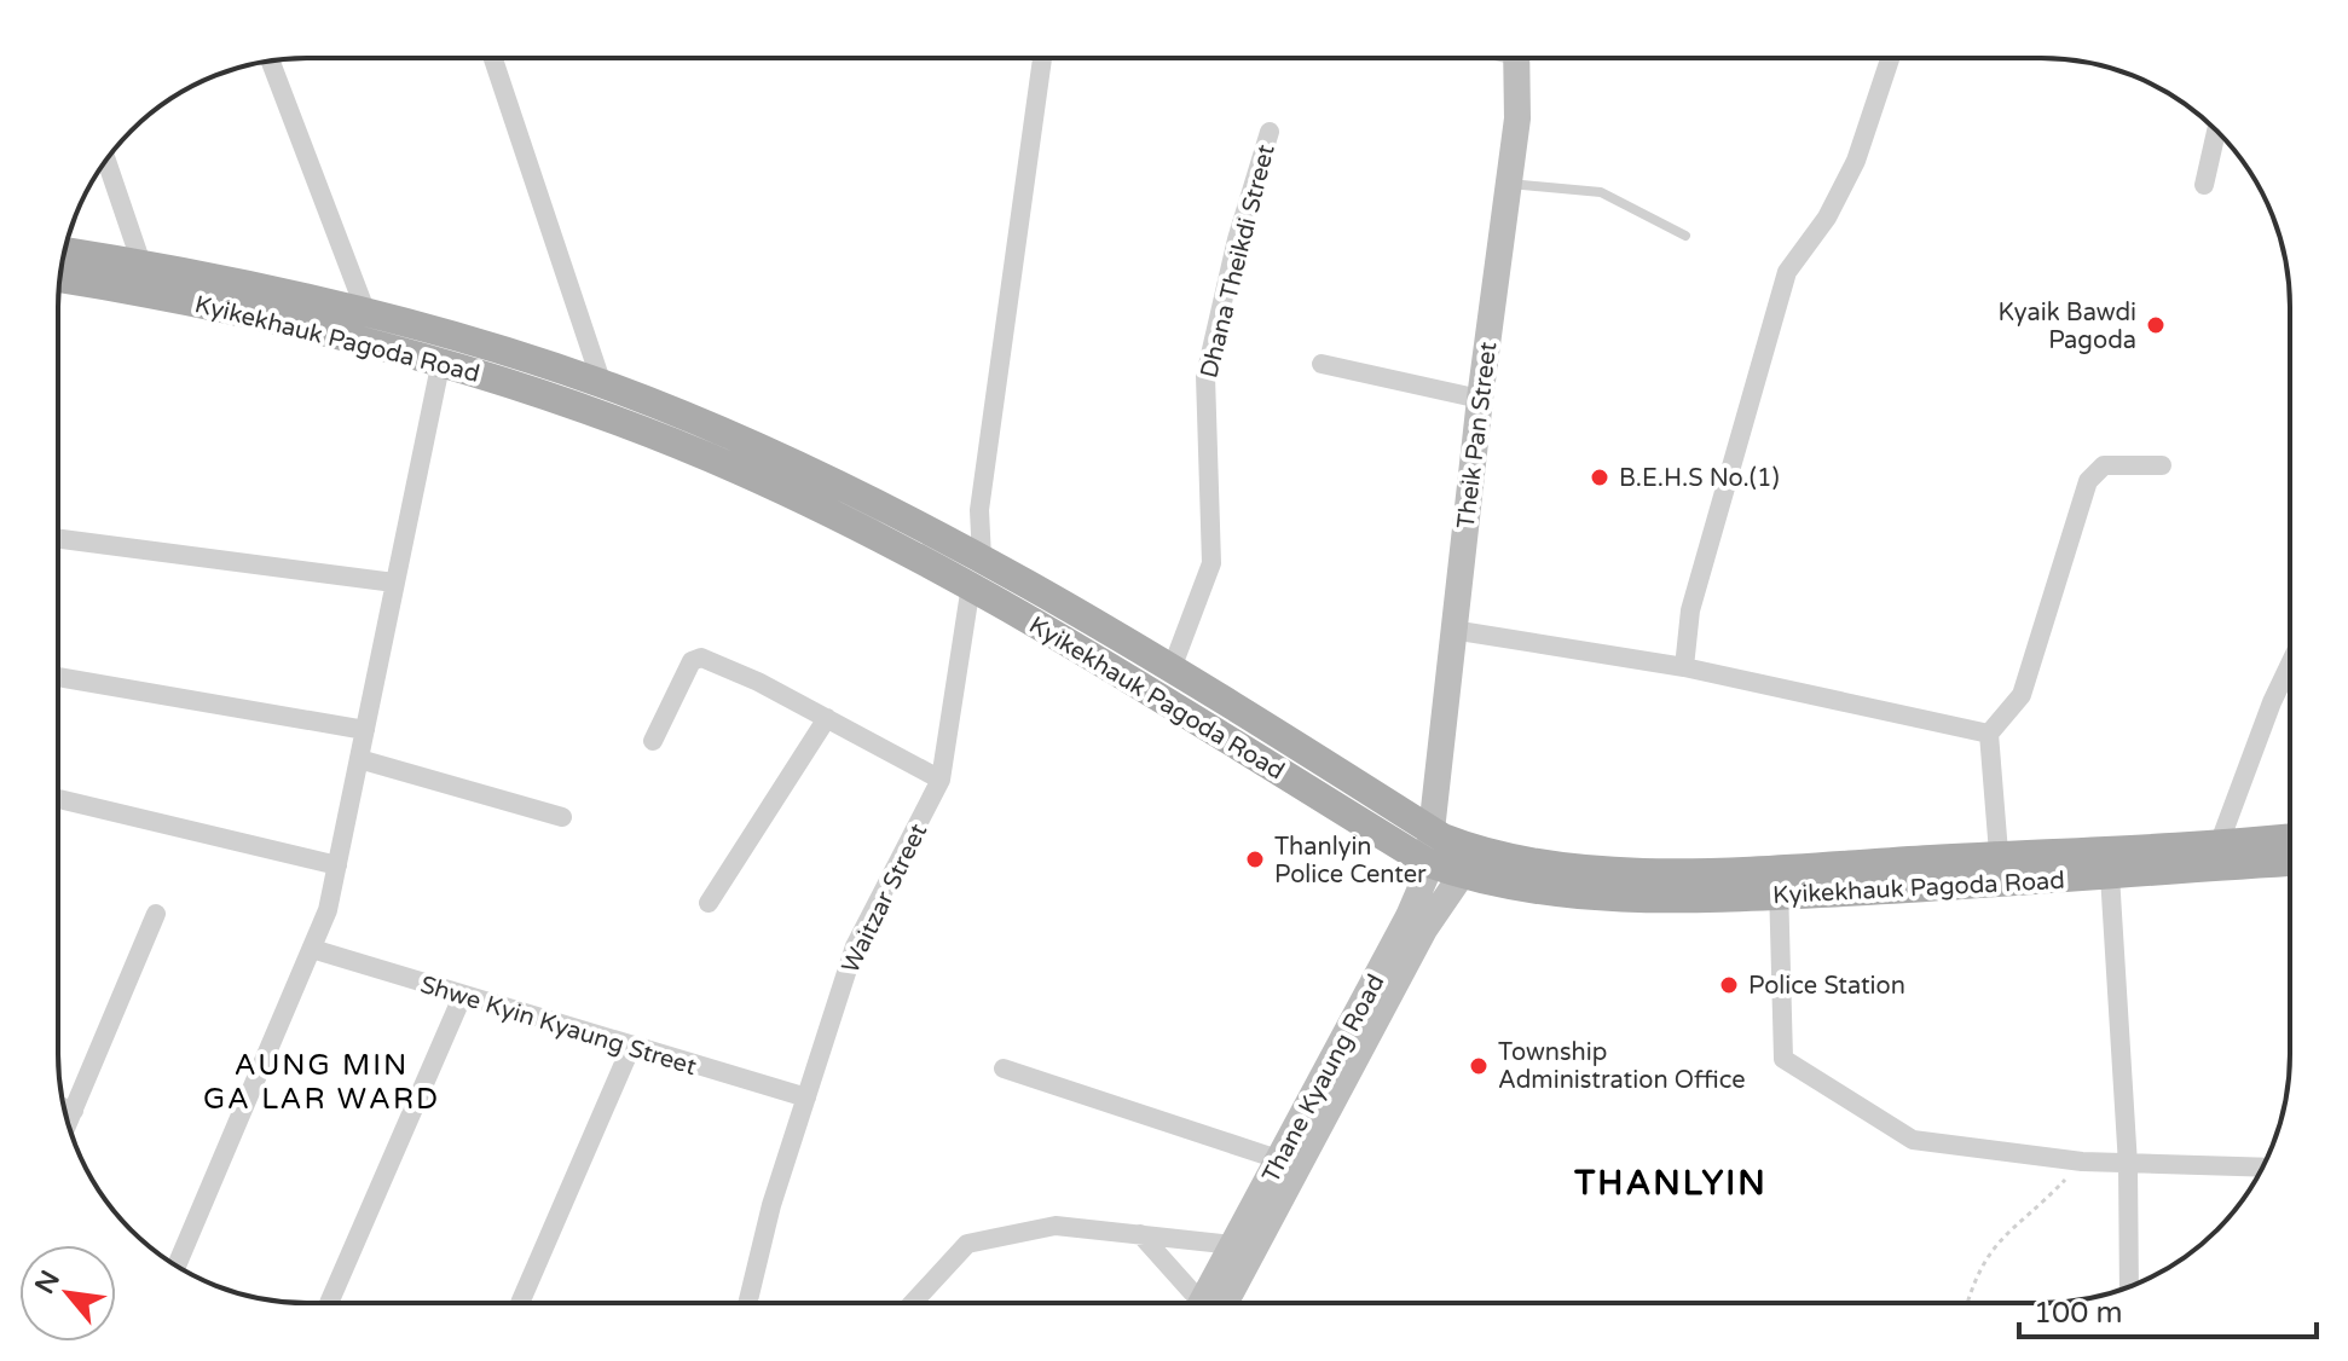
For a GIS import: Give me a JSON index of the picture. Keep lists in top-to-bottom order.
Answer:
{
  "streets": {
    "main road": ["Kyikekhauk Pagoda Road", "Theik Pan Street", "Thane Kyaung Road"],
    "street": ["Dhana Theikdi Street", "Waitzar Street", "Shwe Kyin Kyaung Street"]
  },
  "crossings": [
    ["Dhana Theikdi Street", "Kyikekhauk Pagoda Road"],
    ["Kyikekhauk Pagoda Road", "Theik Pan Street"],
    ["Kyikekhauk Pagoda Road", "Waitzar Street"],
    ["Kyikekhauk Pagoda Road", "Thane Kyaung Road"],
    ["Theik Pan Street", "Thane Kyaung Road"],
    ["Waitzar Street", "Shwe Kyin Kyaung Street"]
  ],
  "districts": ["AUNG MIN GA LAR WARD", "THANLYIN"],
  "places": [
    "Kyaik Bawdi Pagoda",
    "B.E.H.S No.(1)",
    "Thanlyin Police Center",
    "Police Station",
    "Township Administration Office"
  ],
  "scale_bar": "100 m",
  "north": "top left"
}
